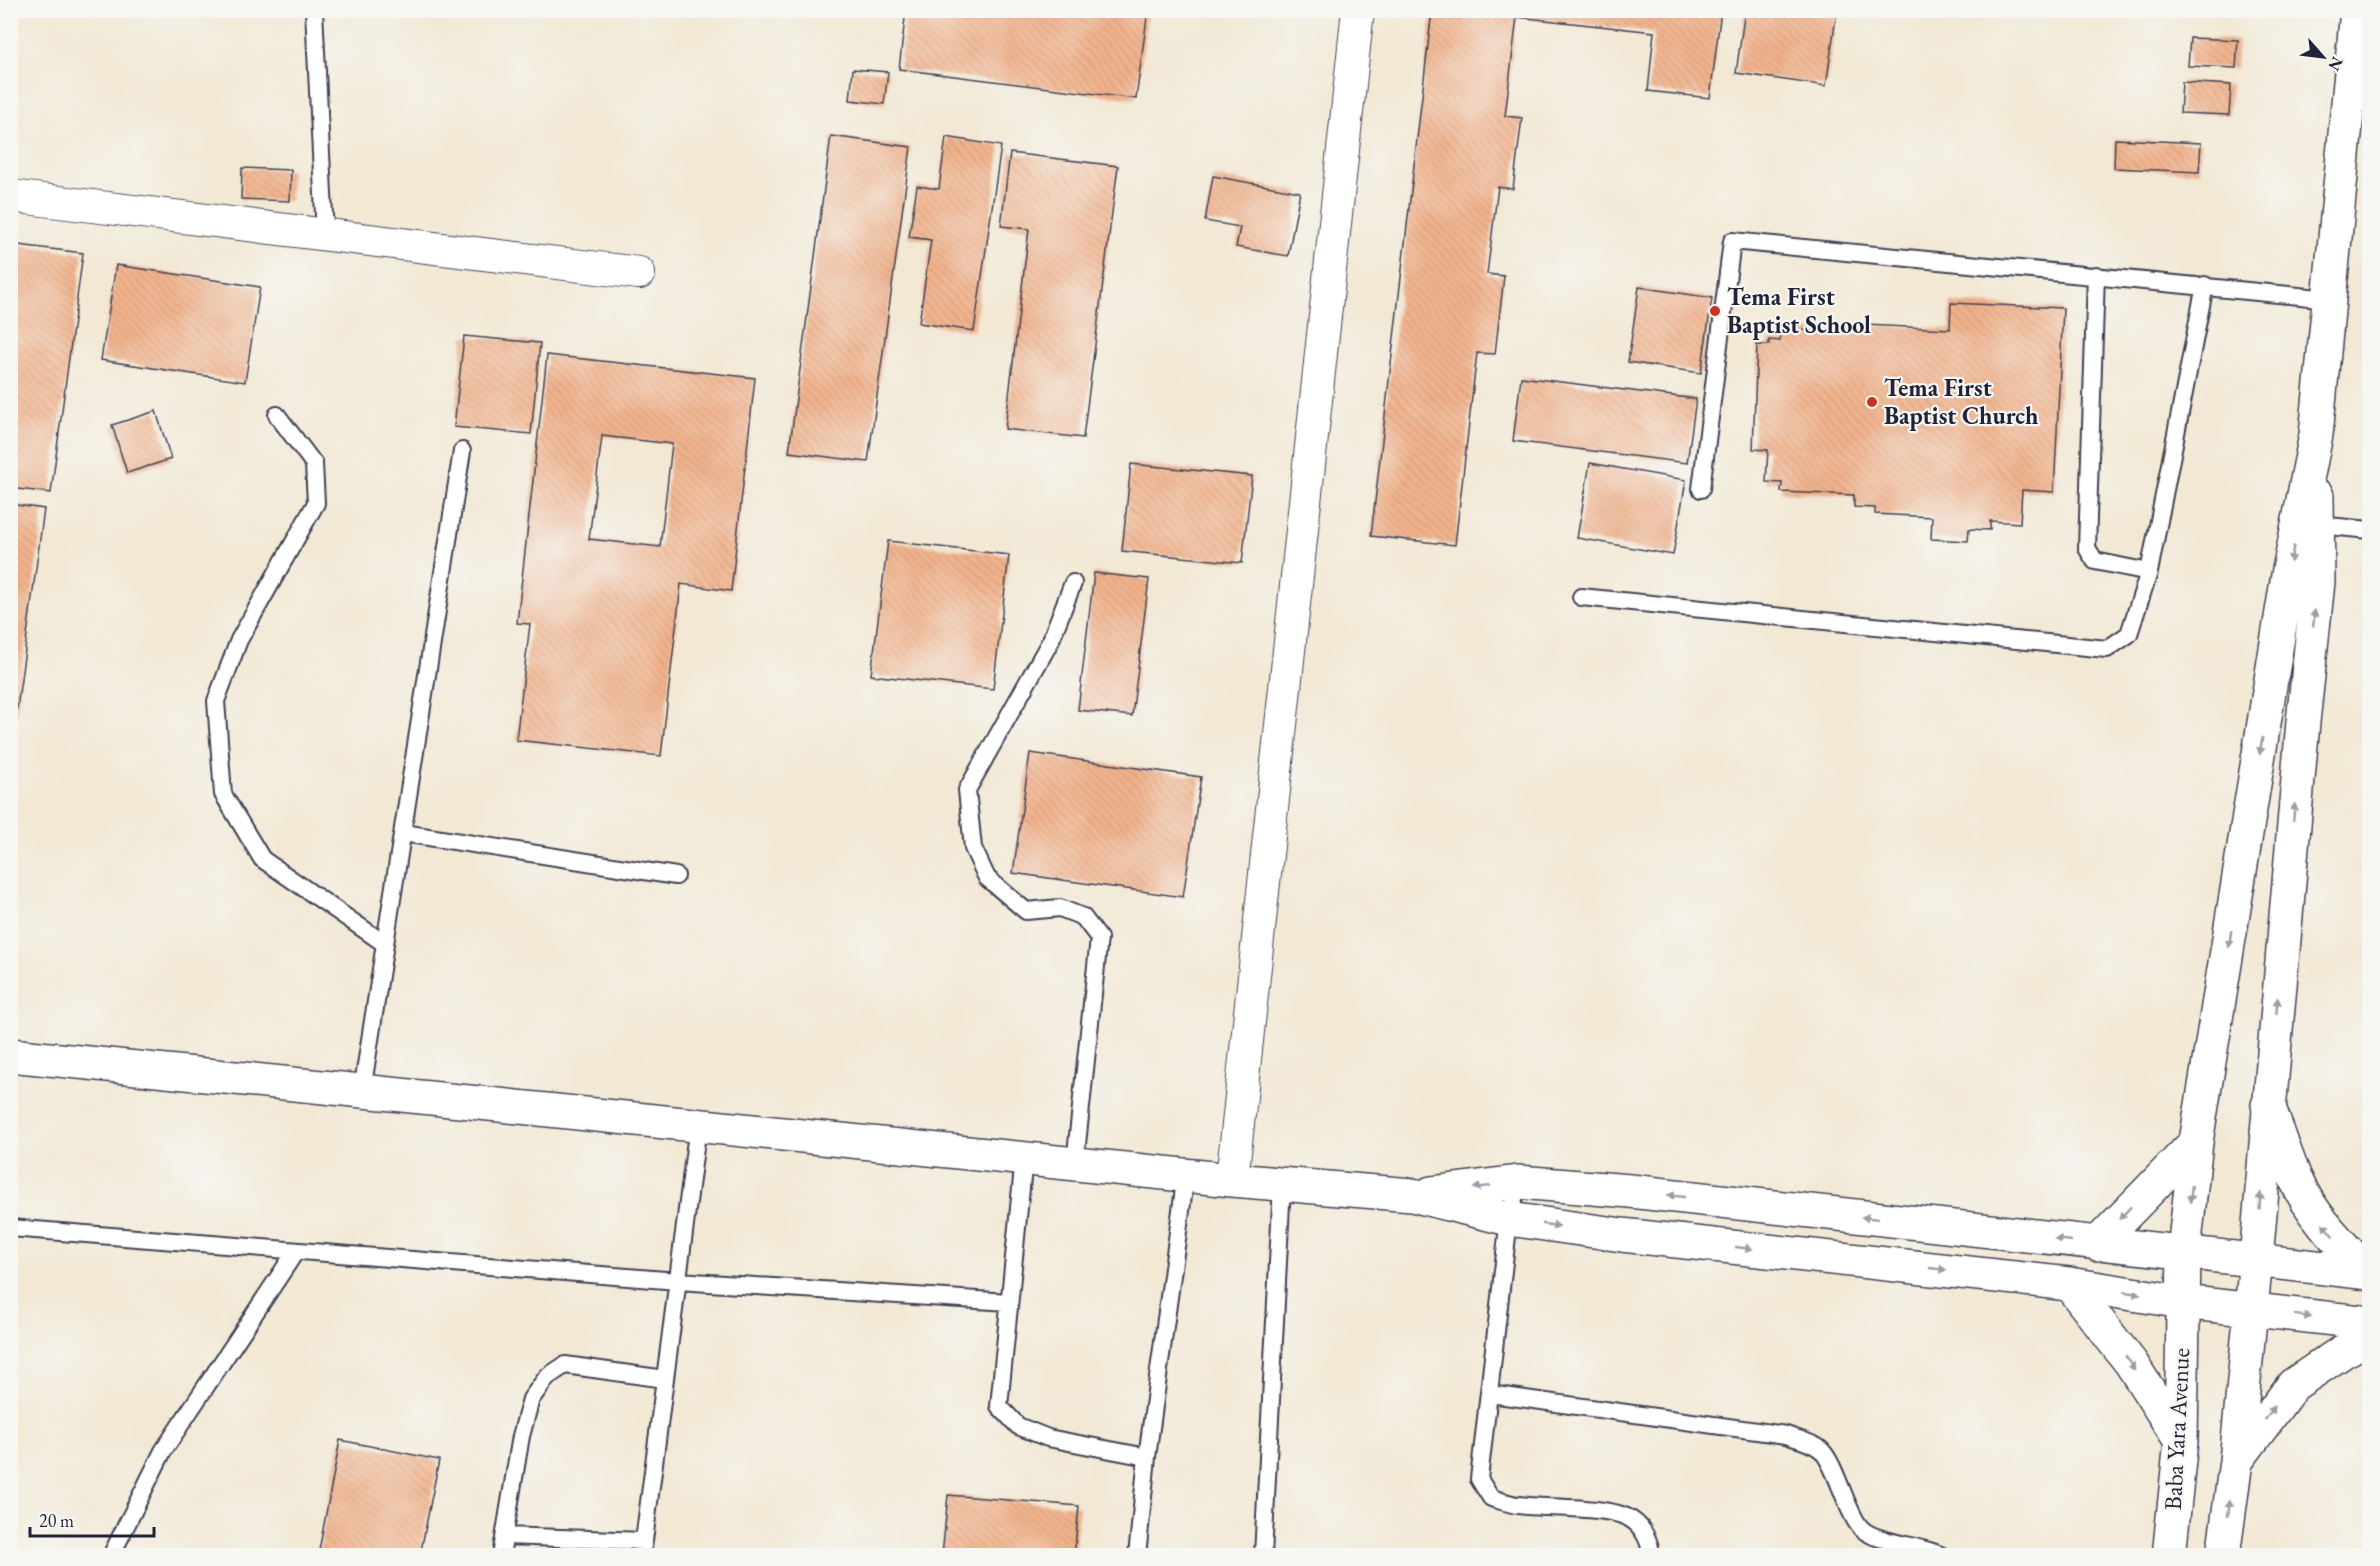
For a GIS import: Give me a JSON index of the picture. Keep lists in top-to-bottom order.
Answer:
{
  "streets": {
    "main road": ["Baba Yara Avenue"]
  },
  "places": ["Tema First Baptist School", "Tema First Baptist Church"],
  "scale_bar": "20 m",
  "north": "bottom right"
}
